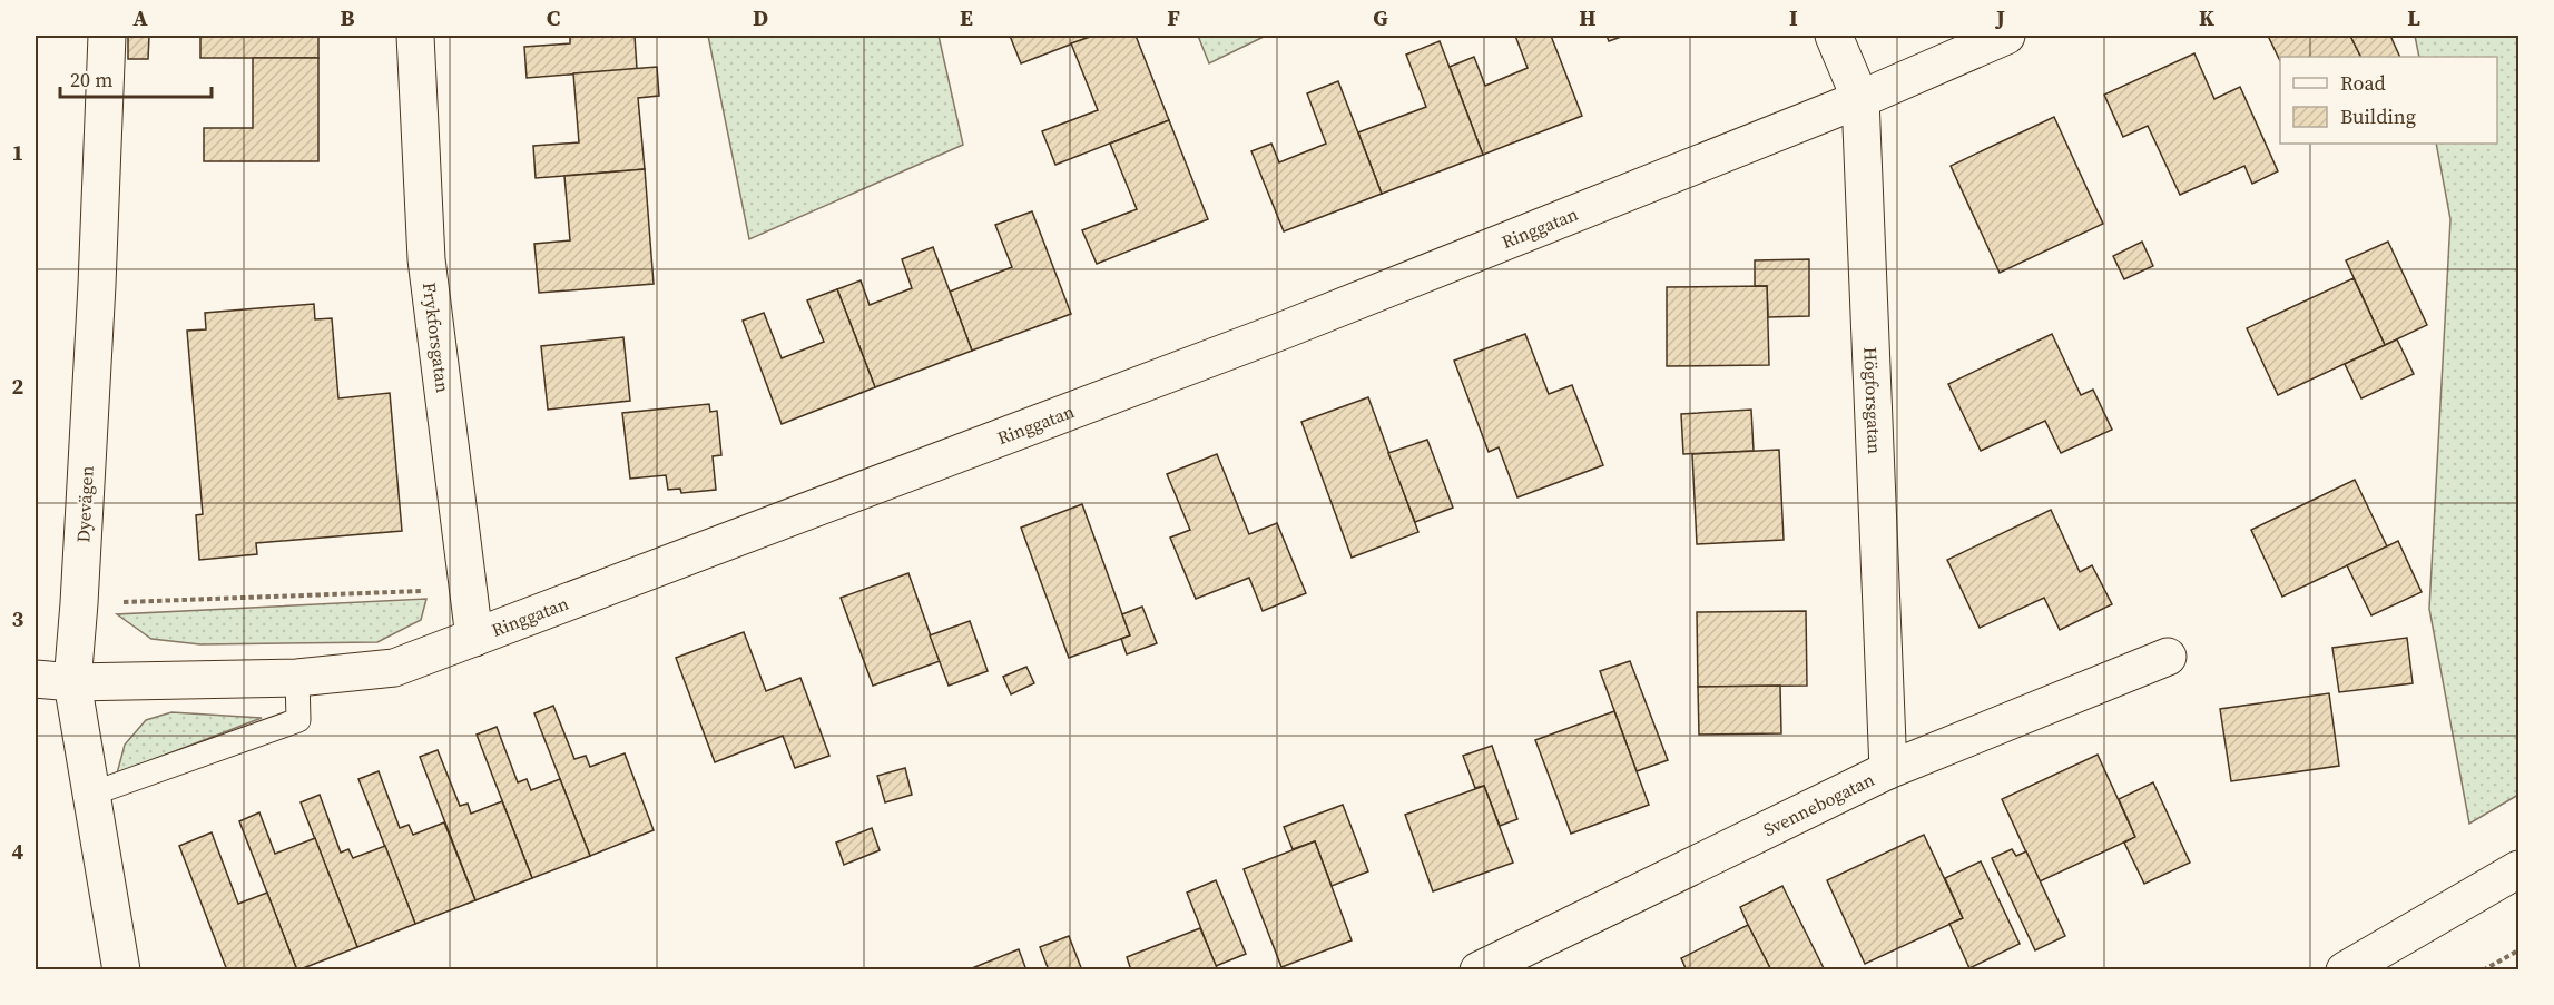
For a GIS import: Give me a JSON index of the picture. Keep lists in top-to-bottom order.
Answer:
{
  "streets": {
    "street": [
      "Ringgatan",
      "Frykforsgatan",
      "Högforsgatan",
      "Dyevägen",
      "Svennebogatan"
    ]
  },
  "crossings": [
    ["Ringgatan", "Frykforsgatan"],
    ["Ringgatan", "Högforsgatan"],
    ["Ringgatan", "Dyevägen"],
    ["Högforsgatan", "Svennebogatan"]
  ],
  "legend": ["Road", "Building"],
  "scale_bar": "20 m",
  "grid": {
    "columns": [
      "A",
      "B",
      "C",
      "D",
      "E",
      "F",
      "G",
      "H",
      "I",
      "J",
      "K",
      "L"
    ],
    "rows": [
      "1",
      "2",
      "3",
      "4"
    ]
  }
}
